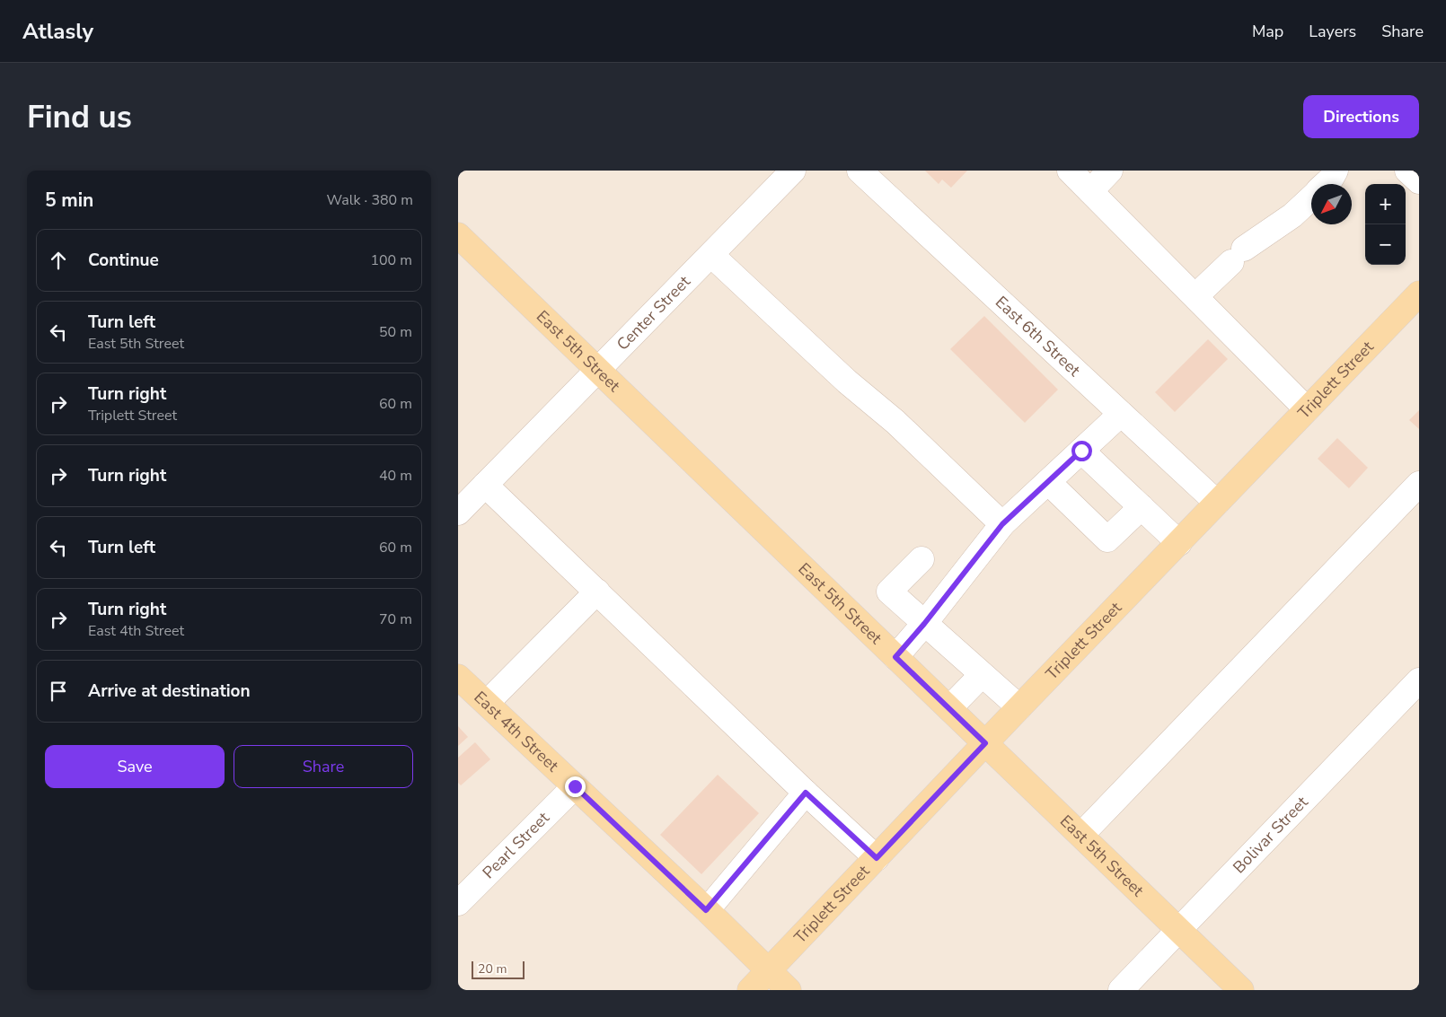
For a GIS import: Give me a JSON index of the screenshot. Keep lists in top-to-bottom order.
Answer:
{
  "streets": {
    "main road": ["East 5th Street", "Triplett Street", "East 4th Street"],
    "street": [
      "Center Street",
      "East 6th Street",
      "Bolivar Street",
      "Pearl Street"
    ]
  },
  "crossings": [
    ["Center Street", "East 5th Street"],
    ["East 6th Street", "Triplett Street"],
    ["East 5th Street", "Triplett Street"],
    ["East 5th Street", "Bolivar Street"],
    ["Triplett Street", "East 4th Street"],
    ["East 4th Street", "Pearl Street"]
  ],
  "scale_bar": "20 m",
  "north": "bottom left",
  "page": {
    "header": "Atlasly",
    "nav": ["Map", "Layers", "Share"],
    "buttons": [
      "Directions",
      ["Save", "Share"]
    ],
    "title": "Find us",
    "heading": ["5 min", "Walk · 380 m"],
    "map_buttons": ["+", "−"],
    "list": [
      ["Continue", "100 m"],
      ["Turn left", "East 5th Street", "50 m"],
      ["Turn right", "Triplett Street", "60 m"],
      ["Turn right", "40 m"],
      ["Turn left", "60 m"],
      ["Turn right", "East 4th Street", "70 m"],
      "Arrive at destination"
    ],
    "scale": "20 m"
  }
}
